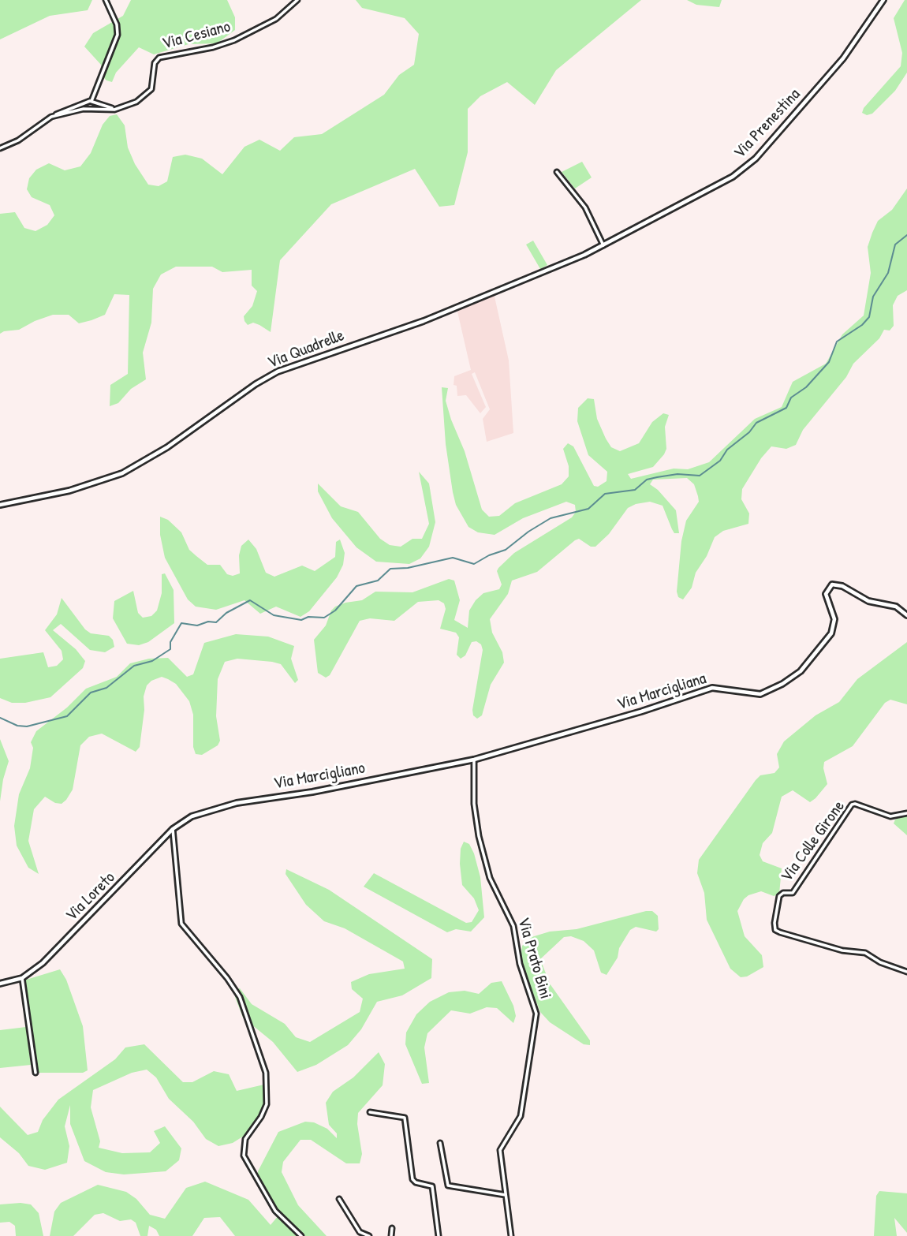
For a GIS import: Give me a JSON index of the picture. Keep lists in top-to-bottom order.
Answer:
{
  "streets": {
    "street": [
      "Via Cesiano",
      "Via Prenestina",
      "Via Quadrelle",
      "Via Marcigliana",
      "Via Marcigliano",
      "Via Colle Girone",
      "Via Loreto",
      "Via Prato Bini"
    ]
  },
  "crossings": [
    ["Via Prenestina", "Via Quadrelle"],
    ["Via Marcigliana", "Via Marcigliano"],
    ["Via Marcigliana", "Via Prato Bini"],
    ["Via Marcigliano", "Via Loreto"],
    ["Via Marcigliano", "Via Prato Bini"]
  ]
}
